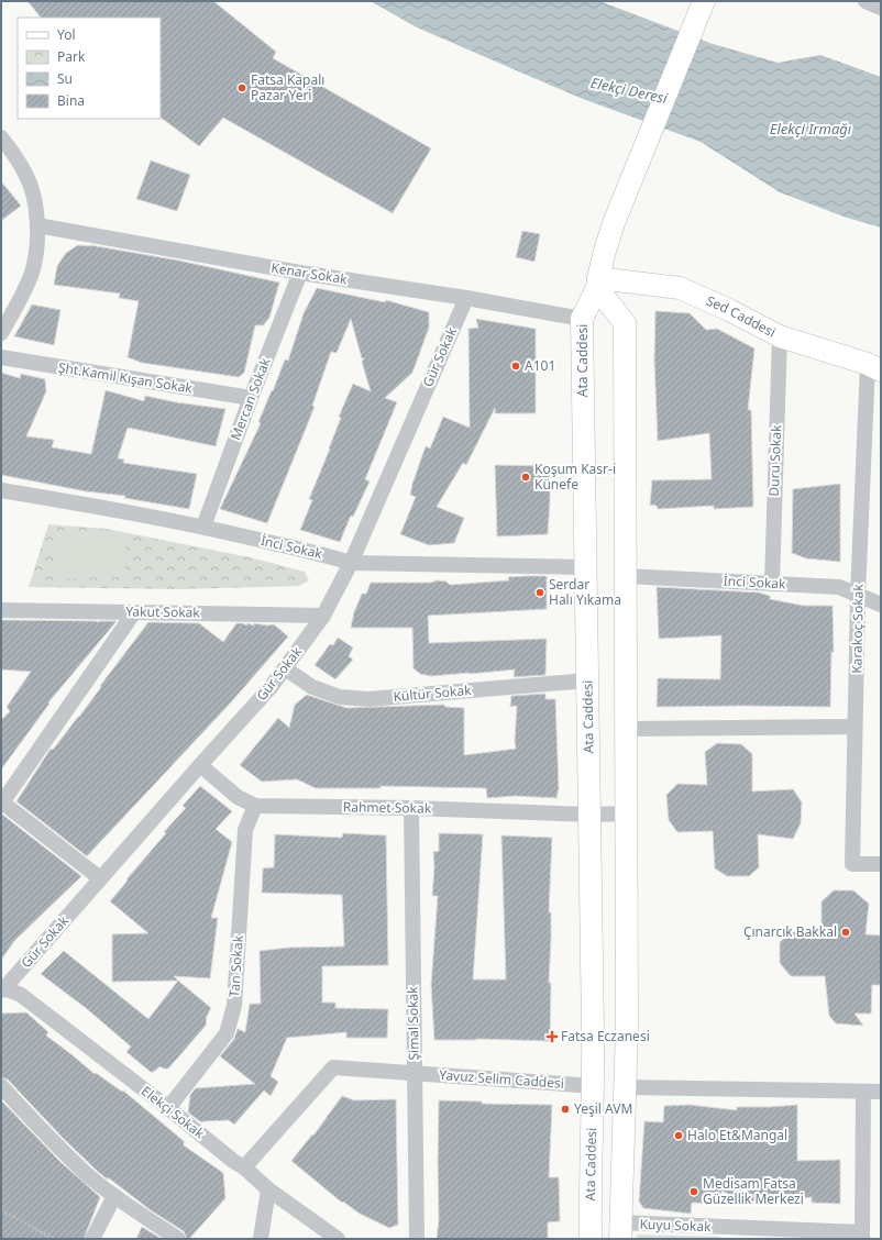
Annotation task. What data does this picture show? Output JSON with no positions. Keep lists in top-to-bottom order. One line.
{"streets":{"main road":["Sed Caddesi","Ata Caddesi"],"street":["Kenar Sokak","Gür Sokak","Şht.Kamil Kışan Sokak","Mercan Sokak","Duru Sokak","İnci Sokak","Yakut Sokak","Karakoç Sokak","Kültür Sokak","Rahmet Sokak","Tan Sokak","Şimal Sokak","Yavuz Selim Caddesi","Elekçi Sokak","Kuyu Sokak"]},"crossings":[["Kenar Sokak","Gür Sokak"],["Kenar Sokak","Ata Caddesi"],["Kenar Sokak","Mercan Sokak"],["Sed Caddesi","Ata Caddesi"],["Sed Caddesi","Duru Sokak"],["Sed Caddesi","Karakoç Sokak"],["Gür Sokak","İnci Sokak"],["Gür Sokak","Yakut Sokak"],["Gür Sokak","Kültür Sokak"],["Gür Sokak","Rahmet Sokak"],["Gür Sokak","Elekçi Sokak"],["Ata Caddesi","İnci Sokak"],["Ata Caddesi","Kültür Sokak"],["Ata Caddesi","Rahmet Sokak"],["Ata Caddesi","Yavuz Selim Caddesi"],["Şht.Kamil Kışan Sokak","Mercan Sokak"],["Mercan Sokak","İnci Sokak"],["Duru Sokak","İnci Sokak"],["İnci Sokak","Karakoç Sokak"],["Rahmet Sokak","Tan Sokak"],["Rahmet Sokak","Şimal Sokak"],["Tan Sokak","Elekçi Sokak"],["Şimal Sokak","Yavuz Selim Caddesi"],["Yavuz Selim Caddesi","Elekçi Sokak"]],"water":["Elekçi Deresi","Elekçi Irmağı"],"places":{"other":["Fatsa Kapalı Pazar Yeri","A101","Koşum Kasr-i Künefe","Serdar Halı Yıkama","Çınarcık Bakkal","Yeşil AVM","Halo Et&Mangal","Medisam Fatsa Güzellik Merkezi"],"health":["Fatsa Eczanesi"]},"legend":["Yol","Park","Su","Bina"]}
